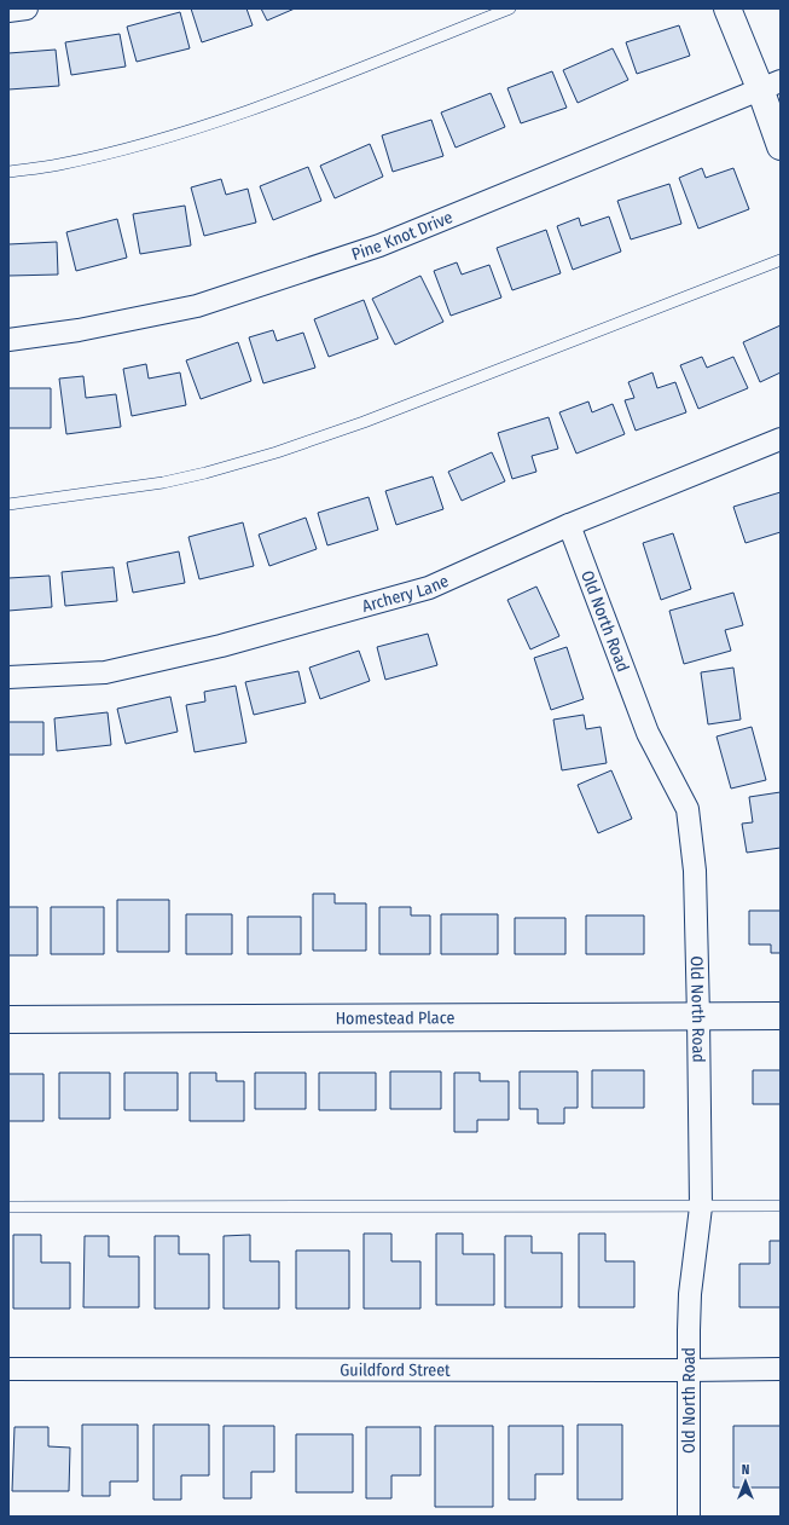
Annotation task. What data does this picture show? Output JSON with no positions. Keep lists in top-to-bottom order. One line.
{"streets":{"street":["Pine Knot Drive","Archery Lane","Old North Road","Homestead Place","Guildford Street"]},"crossings":[["Archery Lane","Old North Road"],["Old North Road","Homestead Place"],["Old North Road","Guildford Street"]],"north":"top"}
